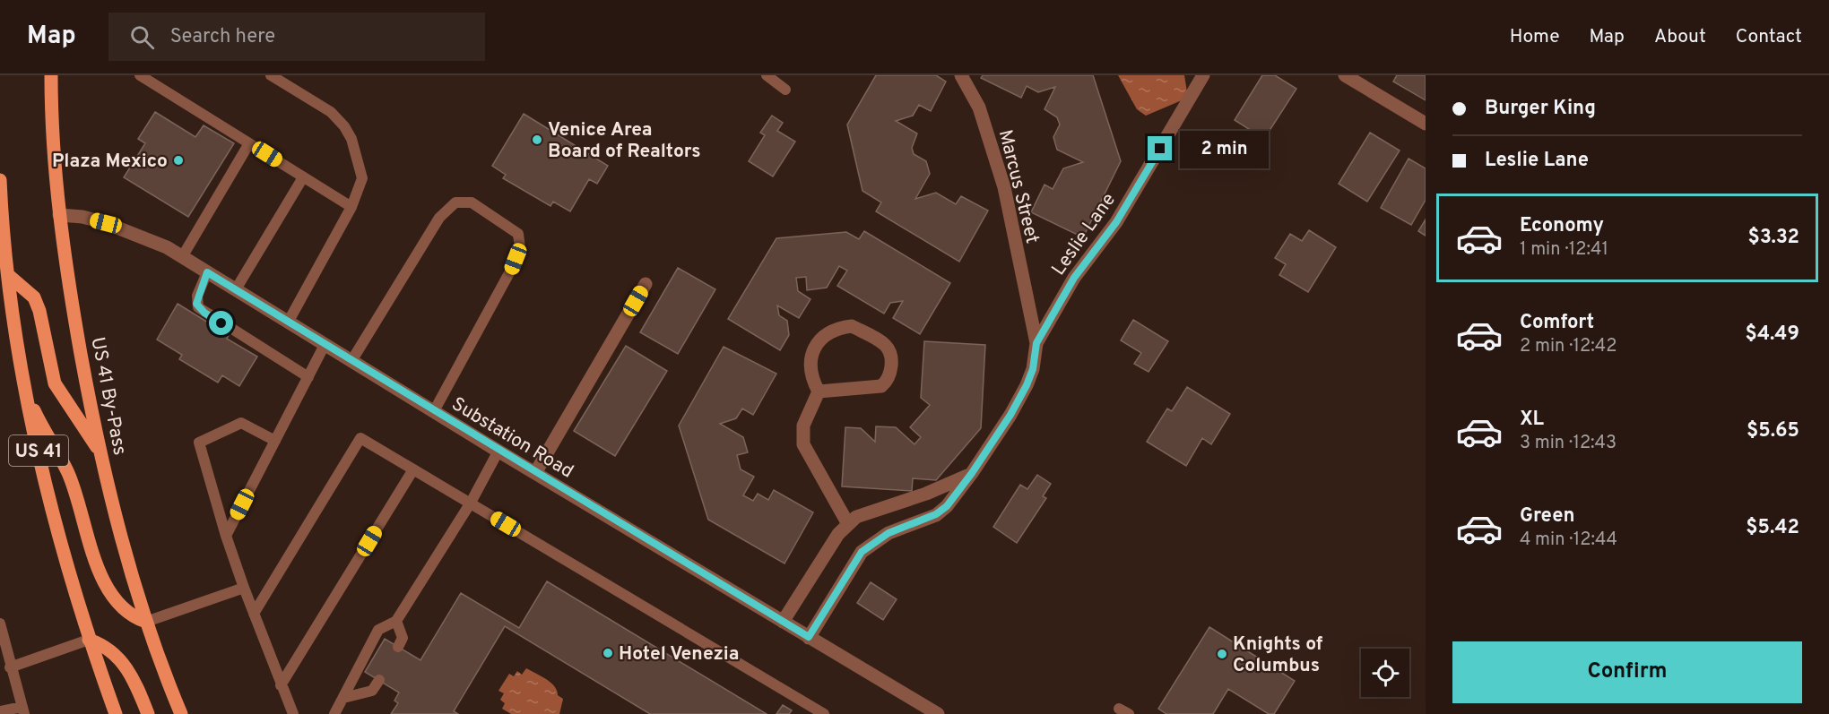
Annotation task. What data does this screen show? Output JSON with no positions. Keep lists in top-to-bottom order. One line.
{"streets":{"main road":["US 41 By-Pass","US 41"],"street":["Marcus Street","Leslie Lane","Substation Road"]},"crossings":[["Marcus Street","Leslie Lane"],["Leslie Lane","Substation Road"],["US 41 By-Pass","Substation Road"]],"places":["Venice Area Board of Realtors","Plaza Mexico","Hotel Venezia","Knights of Columbus"],"page":{"header":"Map","search":"Search here","nav":["Home","Map","About","Contact"],"banner":["Burger King","Leslie Lane"],"bubble":"2 min","list":[{"name":"Economy","note":"1 min · 12:41","value":"$3.32"},{"name":"Comfort","note":"2 min · 12:42","value":"$4.49"},{"name":"XL","note":"3 min · 12:43","value":"$5.65"},{"name":"Green","note":"4 min · 12:44","value":"$5.42"}],"buttons":"Confirm"}}
